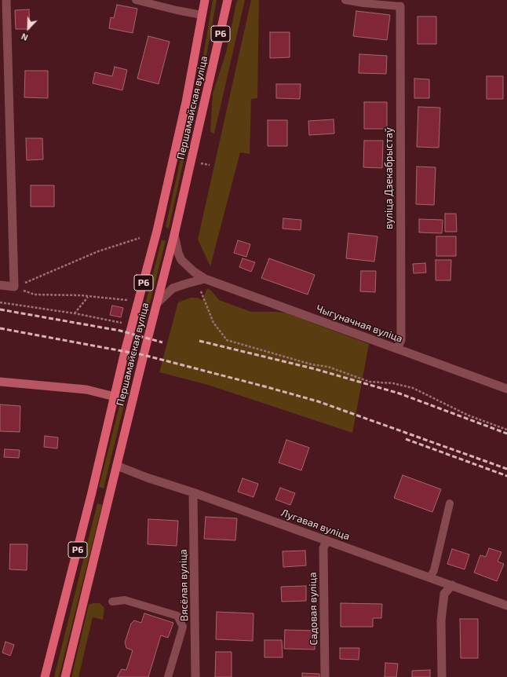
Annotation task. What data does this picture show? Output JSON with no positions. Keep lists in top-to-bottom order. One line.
{"streets":{"main road":["Р6","Першамайская вуліца"],"street":["вуліца Дзекабрыстаў","Чыгуначная вуліца","Лугавая вуліца","Вясёлая вуліца","Садовая вуліца"]},"crossings":[["Першамайская вуліца","Чыгуначная вуліца"],["Першамайская вуліца","Лугавая вуліца"],["вуліца Дзекабрыстаў","Чыгуначная вуліца"],["Лугавая вуліца","Вясёлая вуліца"],["Лугавая вуліца","Садовая вуліца"]],"north":"bottom left"}
